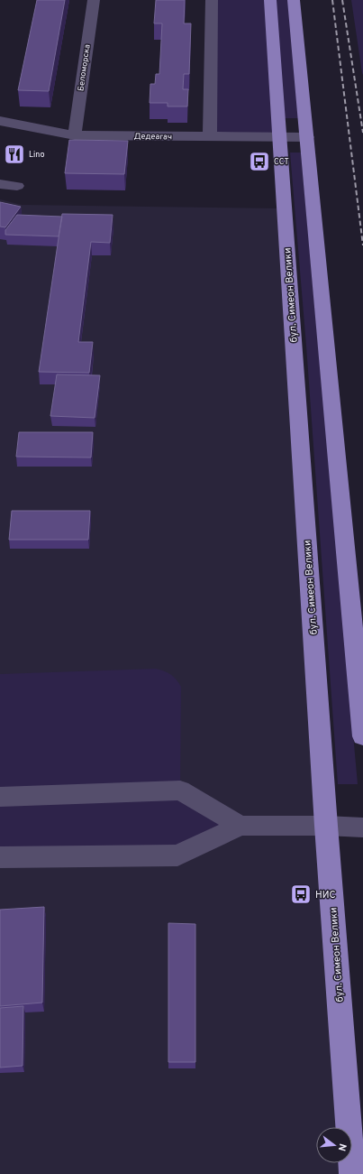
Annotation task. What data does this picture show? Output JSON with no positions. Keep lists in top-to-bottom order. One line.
{"streets":{"main road":["бул. Симеон Велики"],"street":["Беломорска","Дедеагач"]},"crossings":[["Беломорска","Дедеагач"],["Дедеагач","бул. Симеон Велики"]],"places":{"restaurant":["Lino"],"bus stop":["ССТ","НИС"]},"north":"right"}
